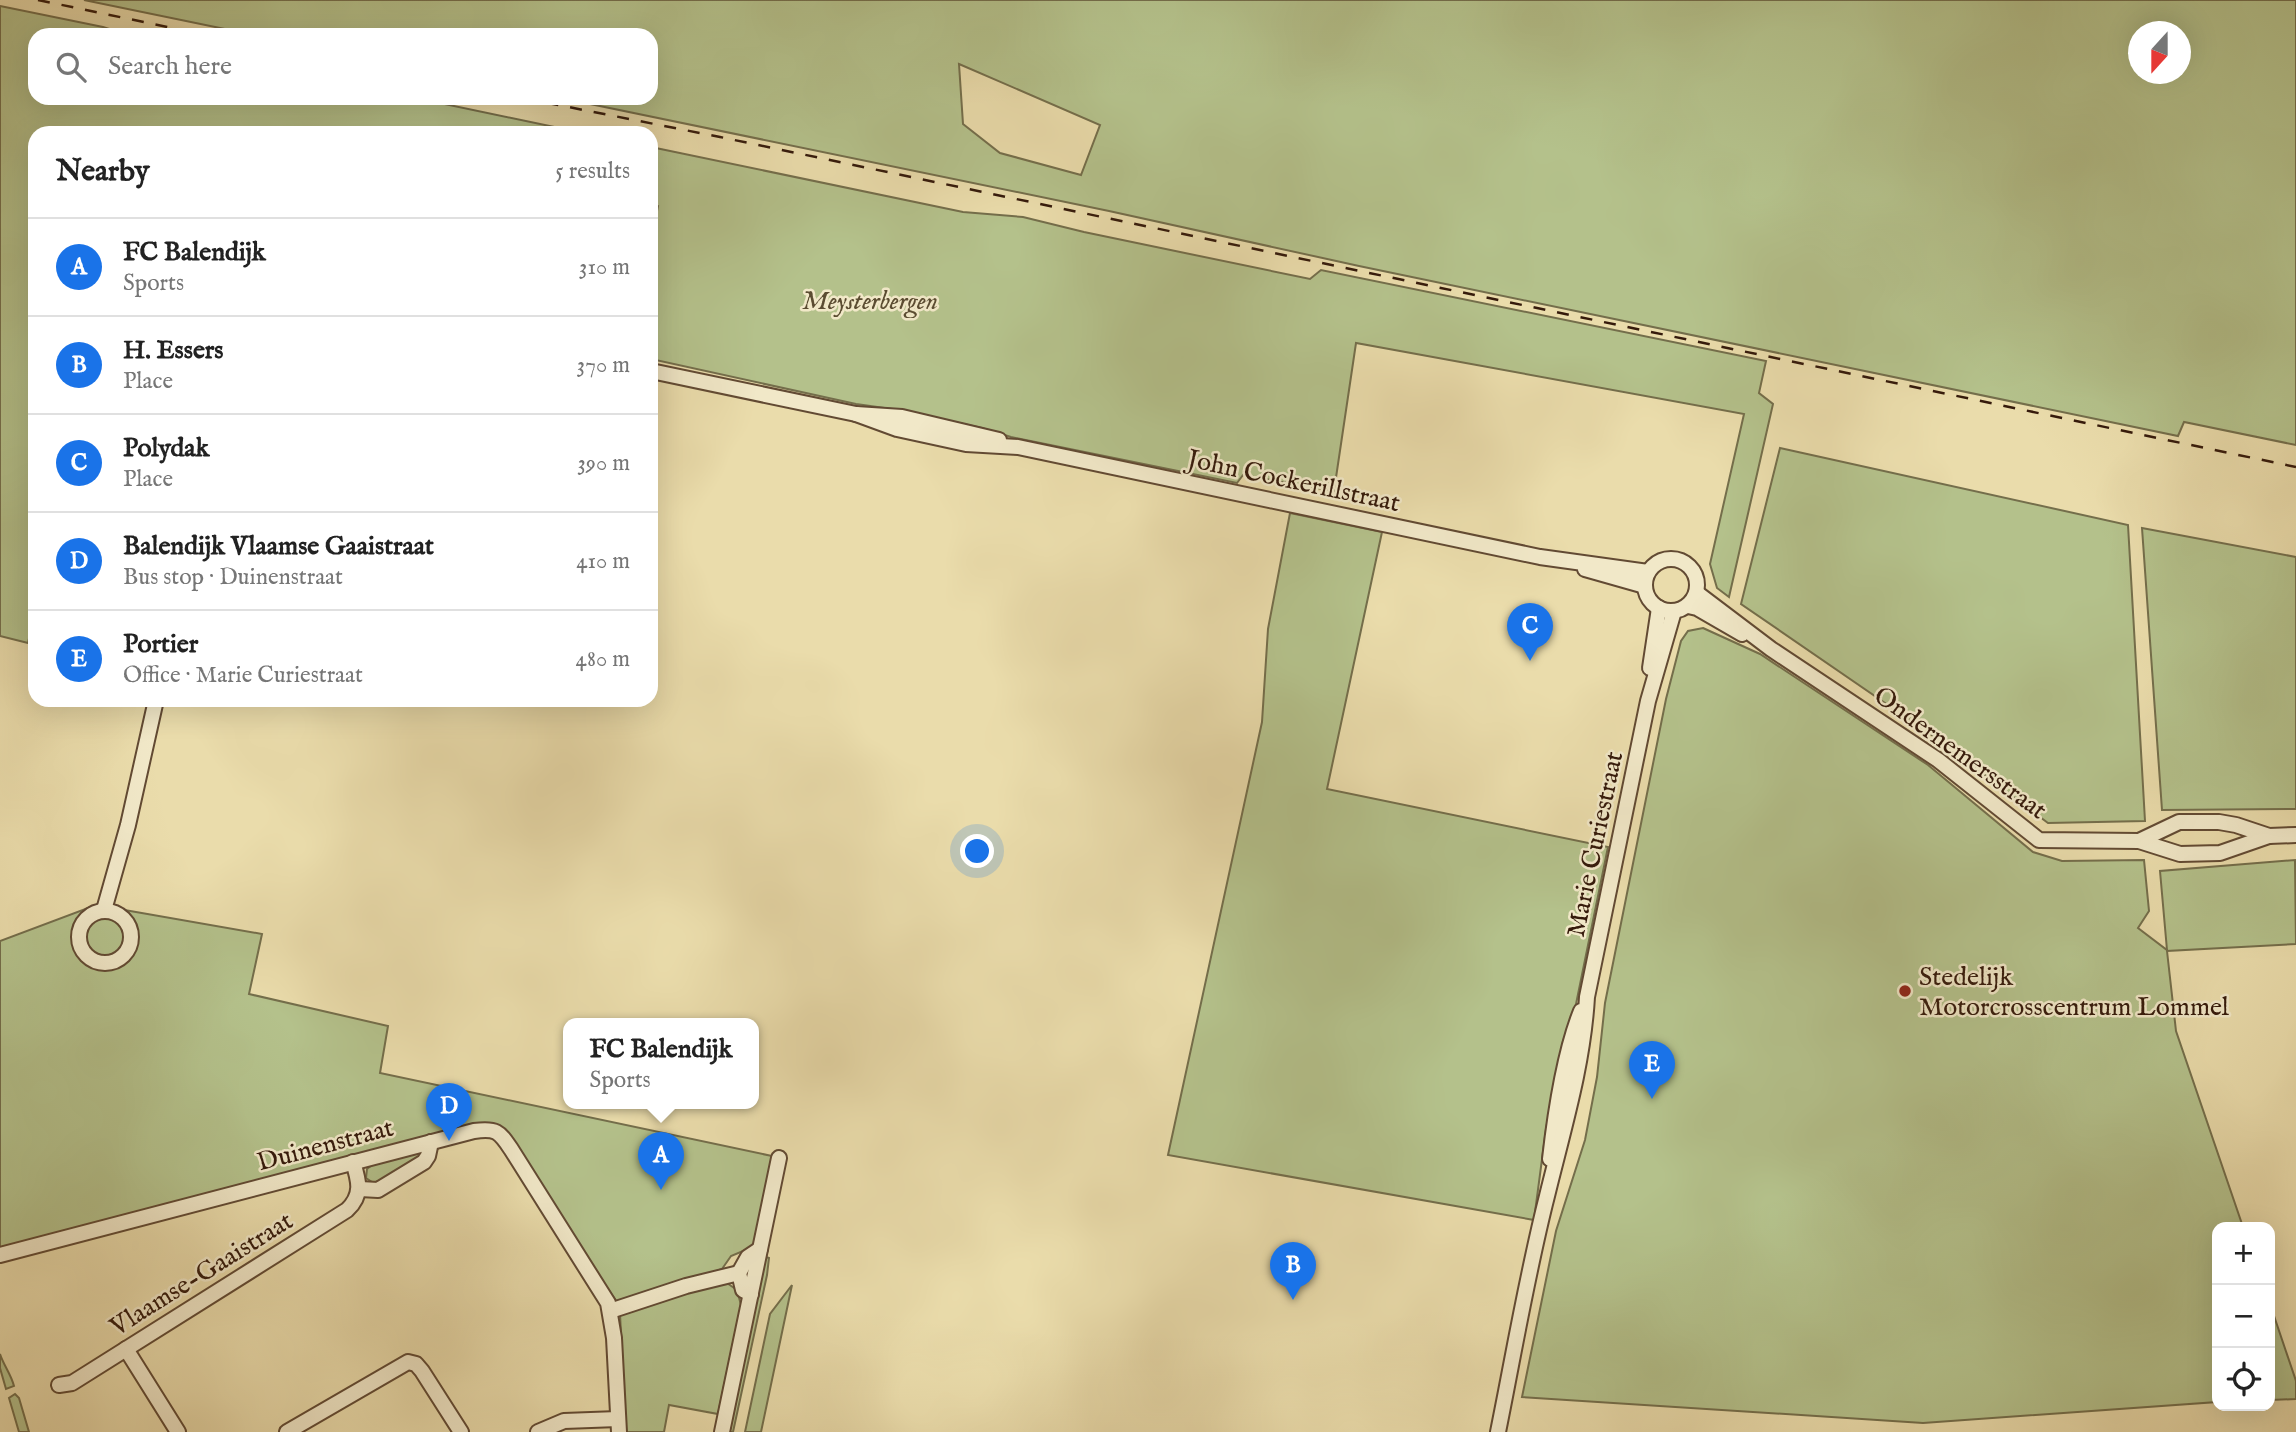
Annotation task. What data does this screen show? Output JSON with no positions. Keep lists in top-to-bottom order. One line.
{"streets":{"street":["John Cockerillstraat","Ondernemersstraat","Marie Curiestraat","Duinenstraat","Vlaamse-Gaaistraat"]},"crossings":[["John Cockerillstraat","Ondernemersstraat"]],"parks":["Meysterbergen"],"places":["Stedelijk Motorcrosscentrum Lommel"],"north":"bottom","page":{"search":"Search here","heading":["Nearby","5 results"],"list":[{"mark":"A","name":"FC Balendijk","note":"Sports","value":"310 m"},{"mark":"B","name":"H. Essers","note":"Place","value":"370 m"},{"mark":"C","name":"Polydak","note":"Place","value":"390 m"},{"mark":"D","name":"Balendijk Vlaamse Gaaistraat","note":"Bus stop · Duinenstraat","value":"410 m"},{"mark":"E","name":"Portier","note":"Office · Marie Curiestraat","value":"480 m"}],"pins":["C","E","D","A","B"],"popup":["FC Balendijk","Sports"],"map_buttons":["+","−"]}}
